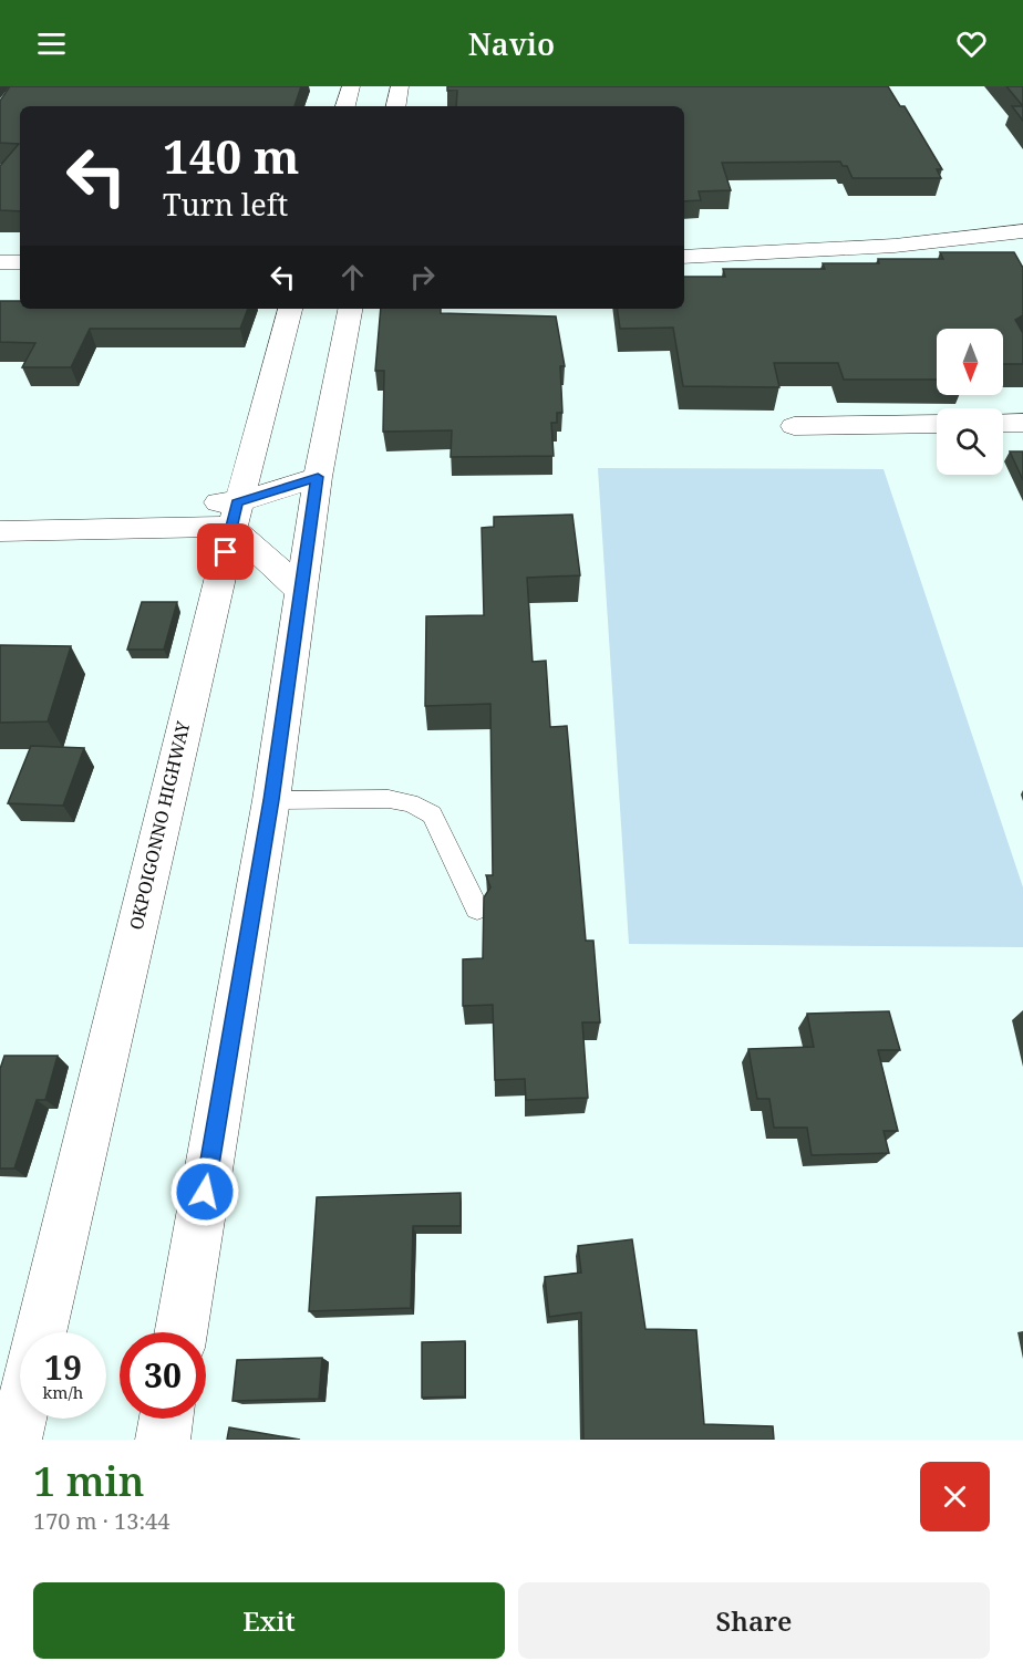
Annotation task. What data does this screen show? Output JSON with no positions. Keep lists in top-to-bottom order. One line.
{"streets":{"street":["OKPOIGONNO HIGHWAY"]},"north":"bottom","page":{"header":"Navio","turn":["140 m","Turn left"],"speed":"19 km/h","limit":"30","heading":["1 min","170 m · 13:44"],"buttons":["Exit","Share"]}}
